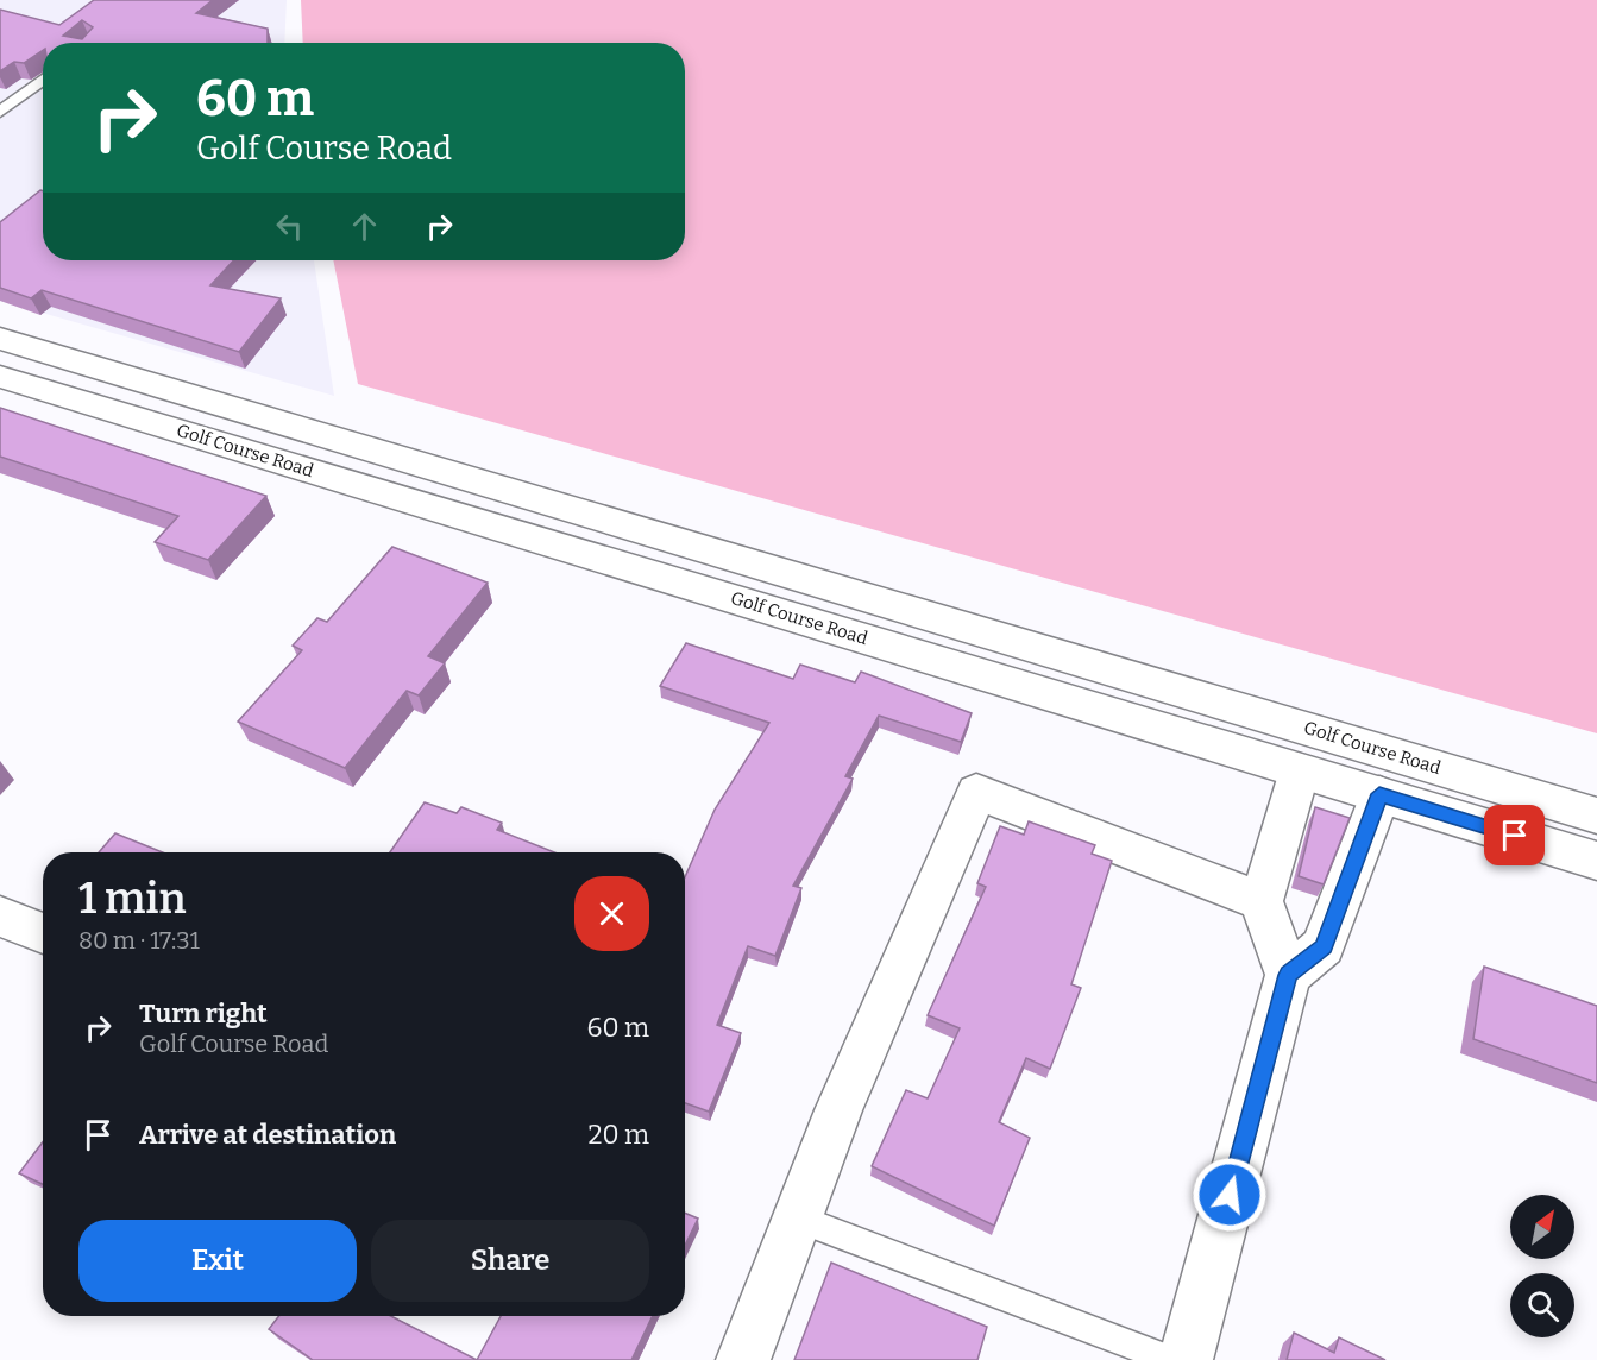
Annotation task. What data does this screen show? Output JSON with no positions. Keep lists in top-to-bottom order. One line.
{"streets":{"street":["Golf Course Road"]},"north":"top right","page":{"turn":["60 m","Golf Course Road"],"heading":["1 min","80 m · 17:31"],"list":[{"name":"Turn right","note":"Golf Course Road","value":"60 m"},{"name":"Arrive at destination","value":"20 m"}],"buttons":["Exit","Share"]}}
